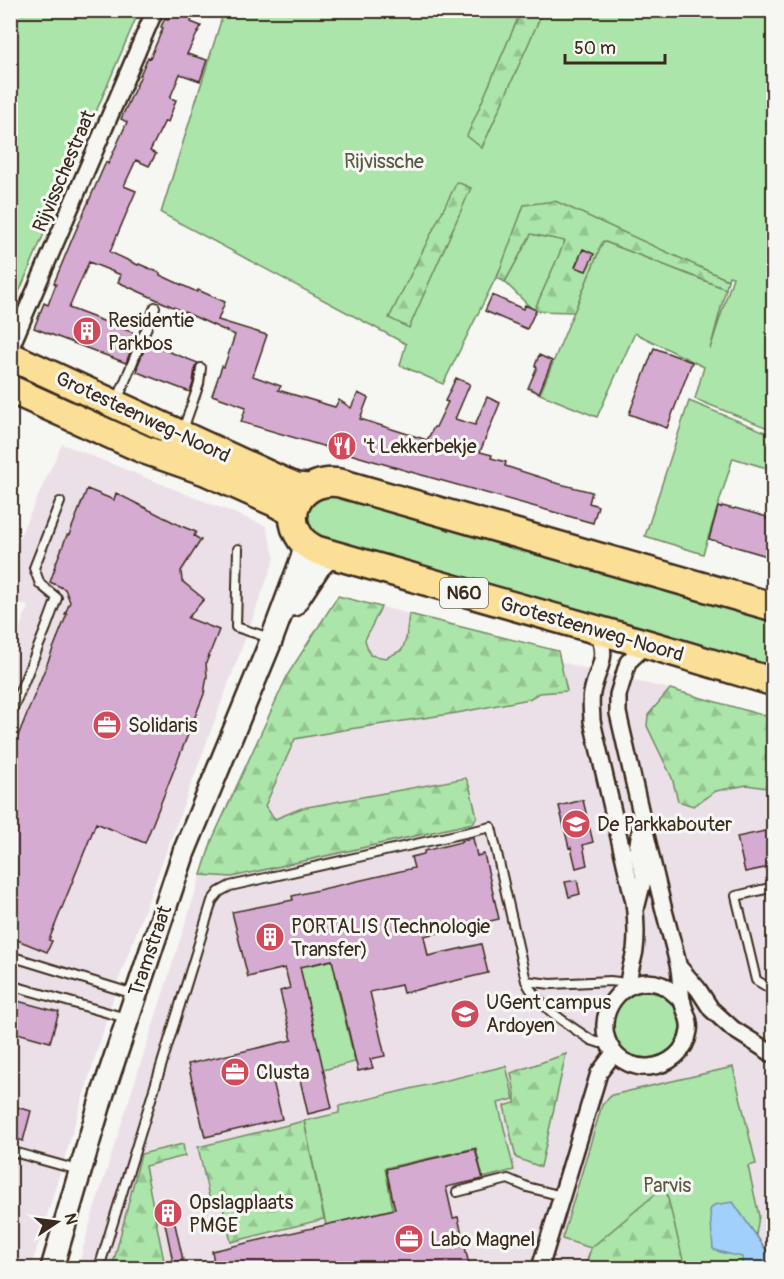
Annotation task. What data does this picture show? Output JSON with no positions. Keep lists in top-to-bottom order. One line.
{"streets":{"highway":["Grotesteenweg-Noord","N60"],"main road":["Tramstraat"],"street":["Rijvisschestraat"]},"crossings":[["Grotesteenweg-Noord","Tramstraat"]],"parks":["Rijvissche","Parvis"],"places":{"building":["Residentie Parkbos","PORTALIS (Technologie Transfer)","Opslagplaats PMGE"],"restaurant":["'t Lekkerbekje"],"office":["Solidaris","Clusta","Labo Magnel"],"school or university":["De Parkkabouter","UGent campus Ardoyen"]},"scale_bar":"50 m","north":"right"}
